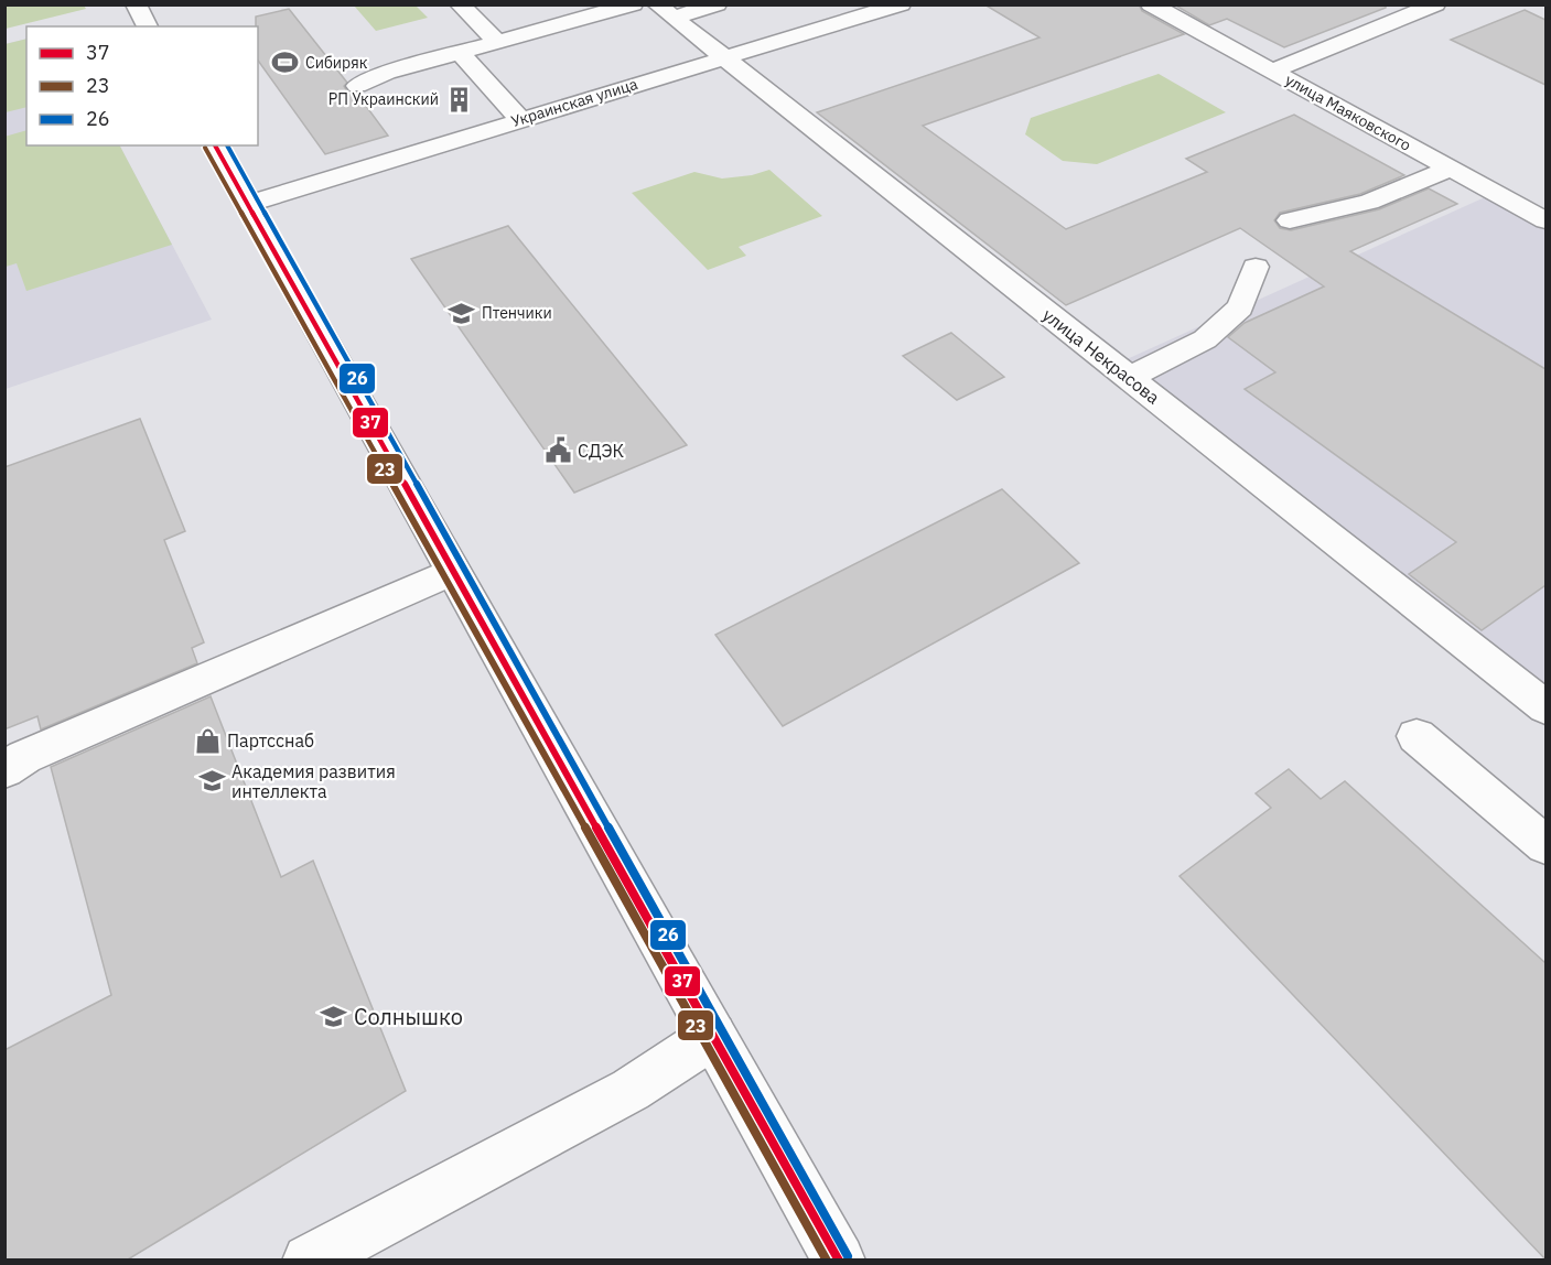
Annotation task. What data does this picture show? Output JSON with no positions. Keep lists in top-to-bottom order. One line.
{"streets":{"street":["Украинская улица","улица Маяковского","улица Некрасова"]},"crossings":[["Украинская улица","улица Некрасова"]],"places":{"sports":["Сибиряк"],"building":["РП Украинский"],"school or university":["Птенчики","Академия развития интеллекта","Солнышко"],"public building":["СДЭК"],"shop":["Партсснаб"]},"lines":["transit line 37","transit line 26","transit line 23"],"legend":["37","23","26"]}
